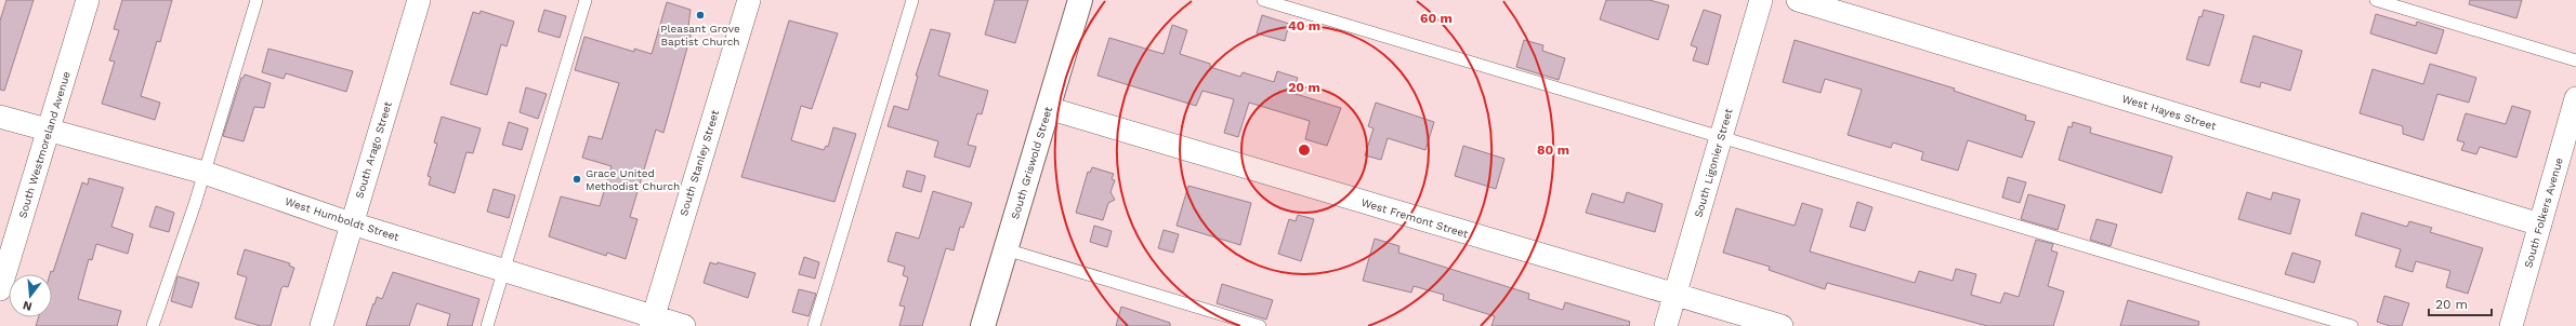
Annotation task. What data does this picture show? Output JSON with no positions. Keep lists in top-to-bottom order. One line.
{"streets":{"street":["West Hayes Street","South Westmoreland Avenue","South Arago Street","South Stanley Street","South Griswold Street","South Ligonier Street","South Folkers Avenue","West Fremont Street","West Humboldt Street"]},"crossings":[["West Hayes Street","South Folkers Avenue"],["South Westmoreland Avenue","West Humboldt Street"],["South Arago Street","West Humboldt Street"],["South Stanley Street","West Humboldt Street"],["South Griswold Street","West Fremont Street"],["South Ligonier Street","West Fremont Street"]],"places":["Pleasant Grove Baptist Church","Grace United Methodist Church"],"scale_bar":"20 m","north":"bottom","rings":["60 m","40 m","20 m","80 m"]}
